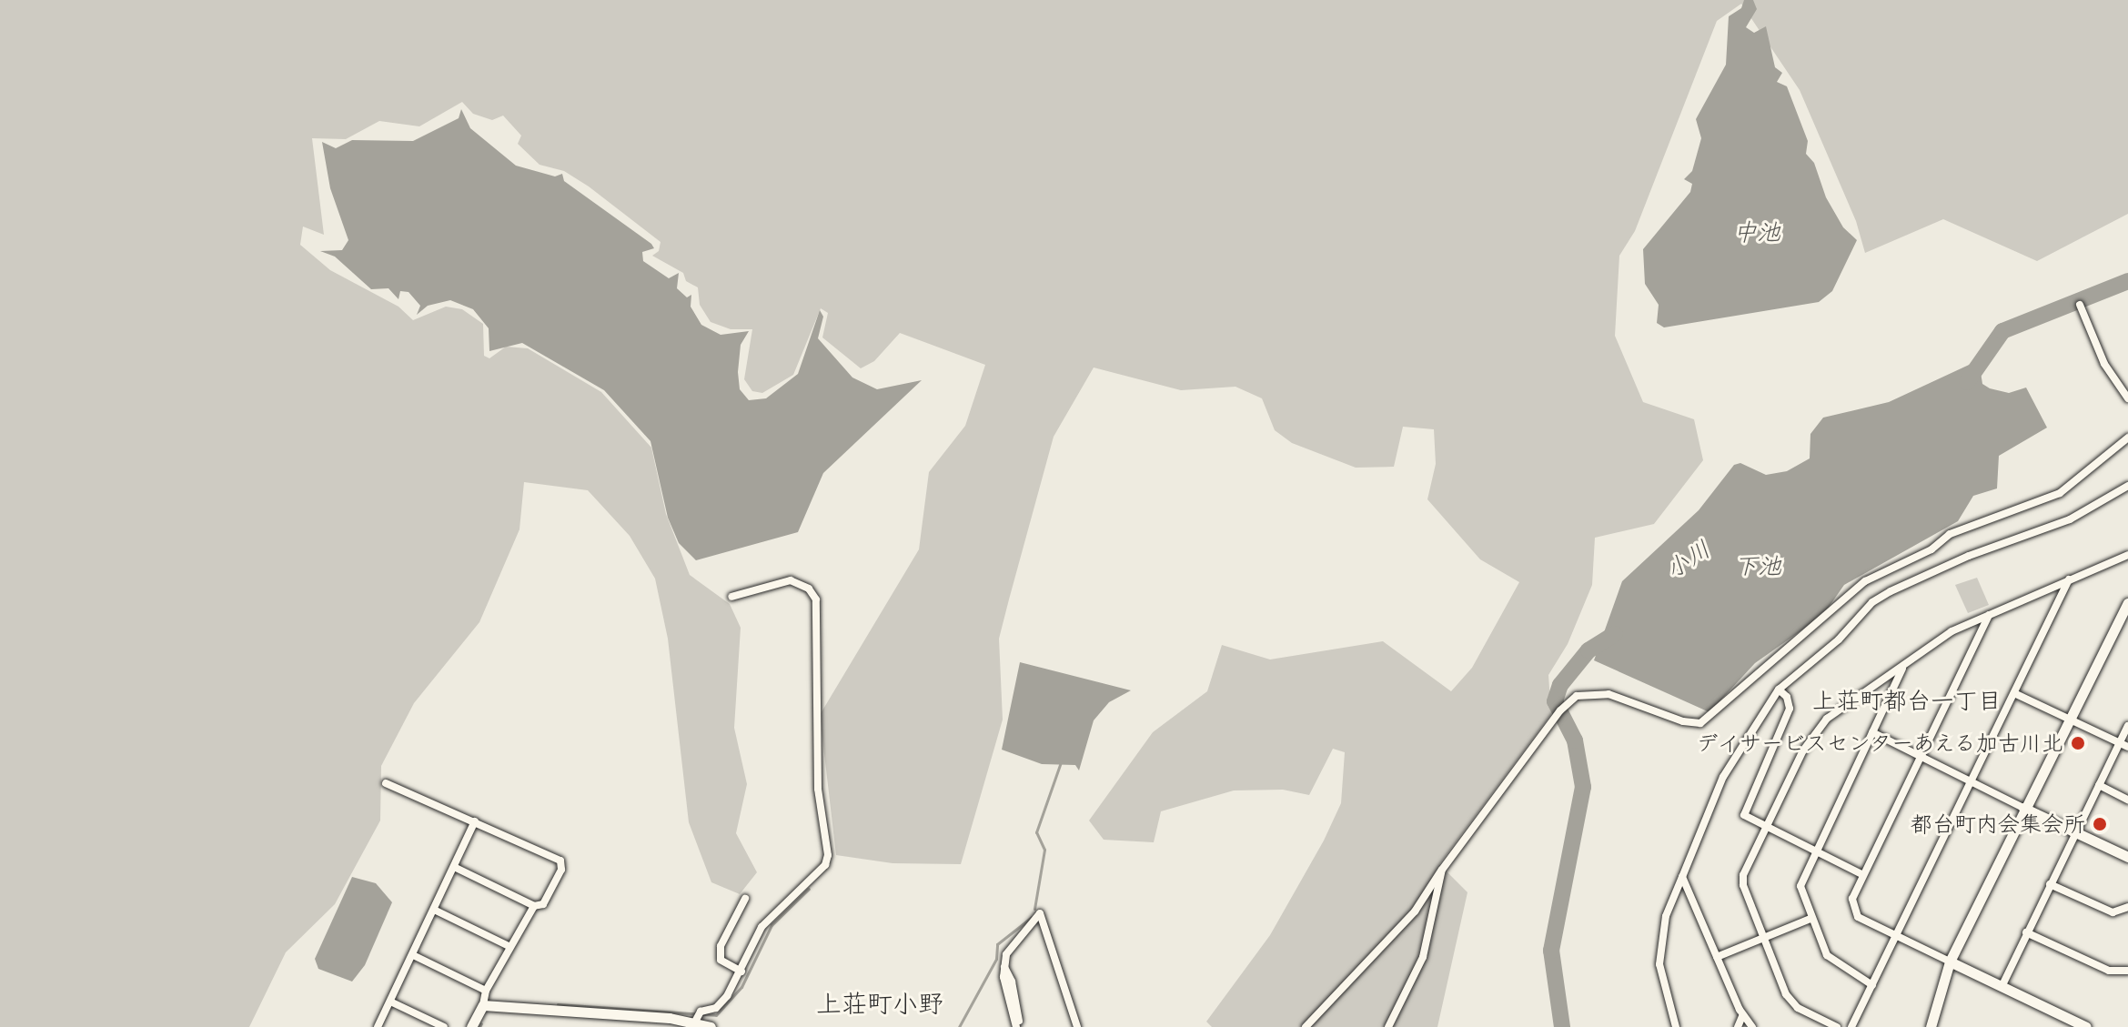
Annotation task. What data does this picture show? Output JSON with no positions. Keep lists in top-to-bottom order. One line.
{"districts":["上荘町都台一丁目","上荘町小野"],"water":["中池","小川","下池"],"places":["デイサービスセンターあえる加古川北","都台町内会集会所"]}
